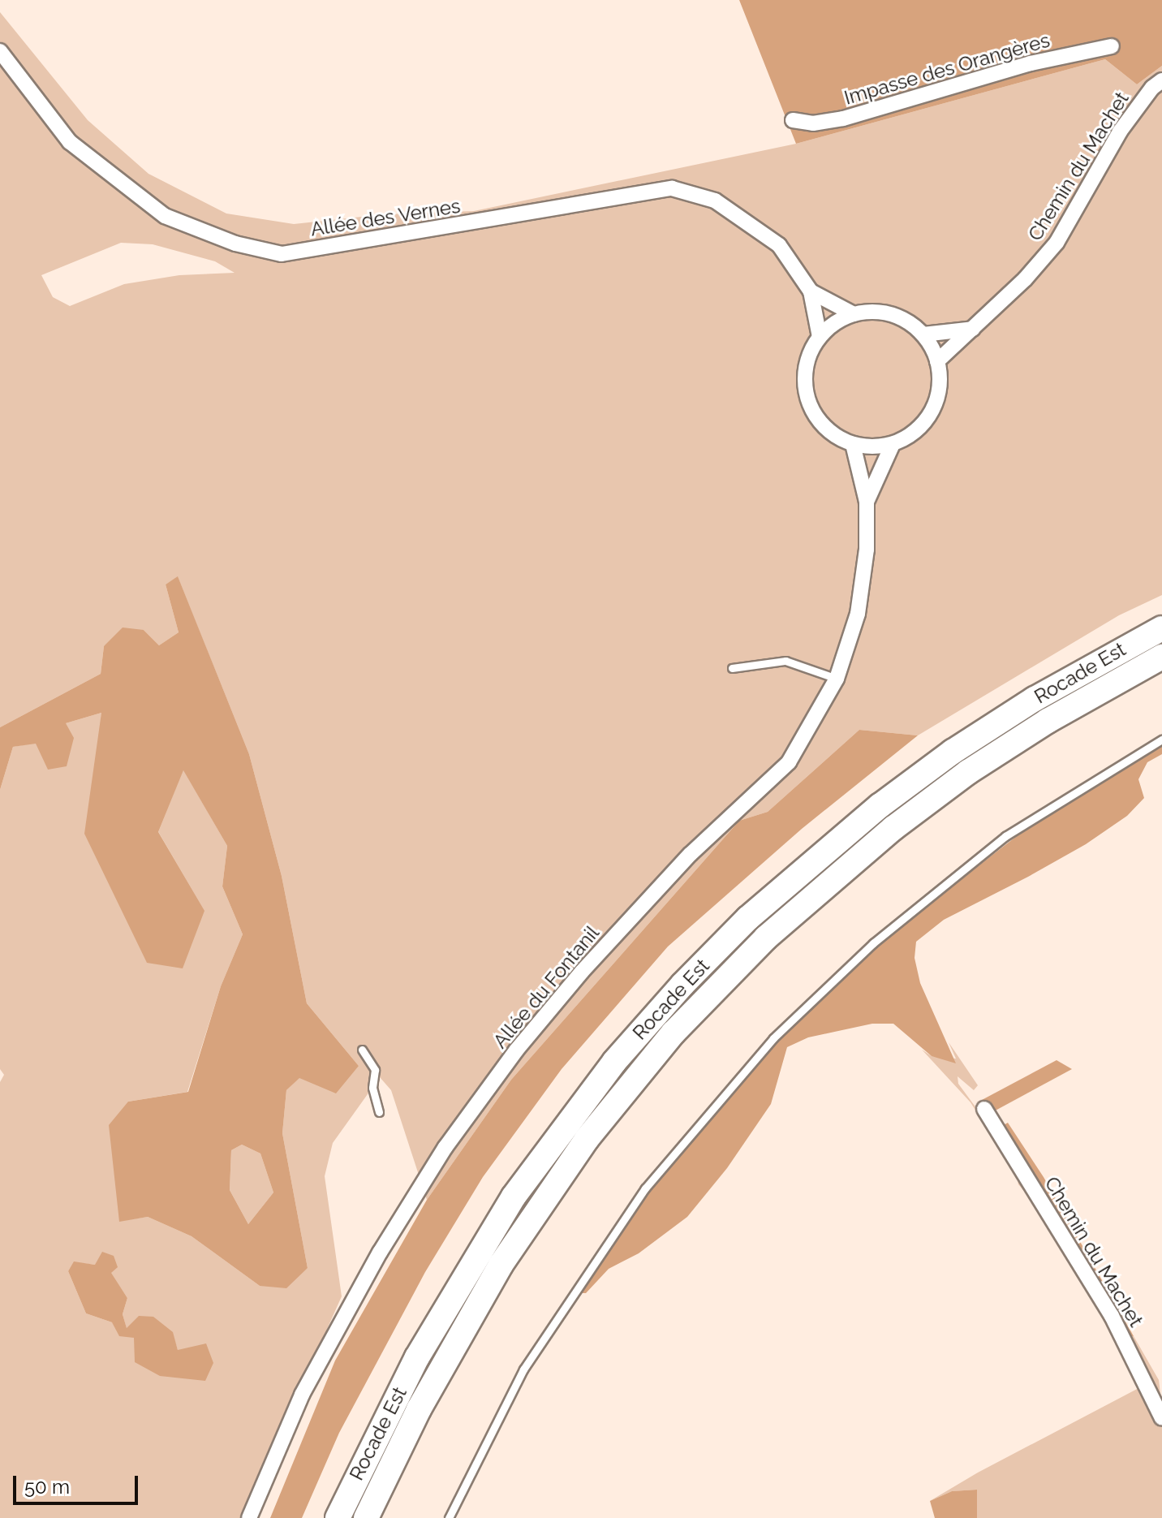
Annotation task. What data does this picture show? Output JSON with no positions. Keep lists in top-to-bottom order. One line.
{"streets":{"highway":["Rocade Est"],"street":["Impasse des Orangères","Chemin du Machet","Allée des Vernes","Allée du Fontanil"]},"crossings":[["Chemin du Machet","Allée des Vernes"],["Chemin du Machet","Allée du Fontanil"],["Allée des Vernes","Allée du Fontanil"]],"scale_bar":"50 m"}
